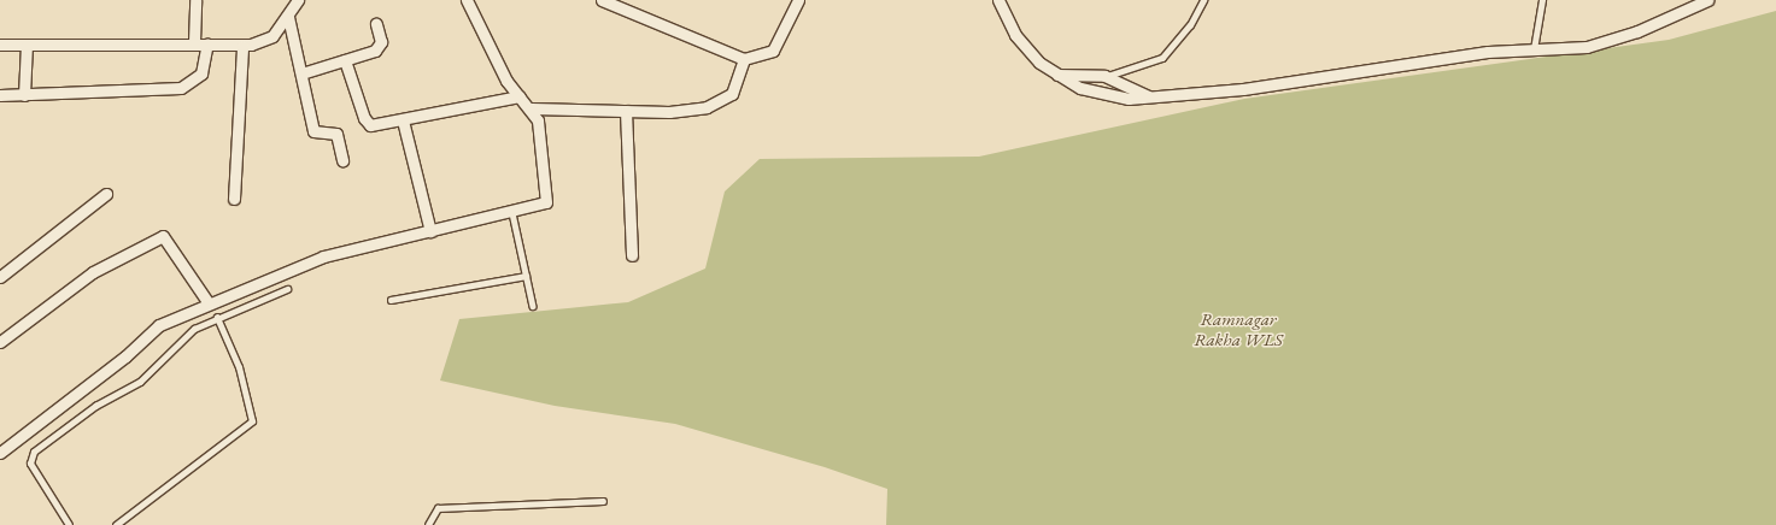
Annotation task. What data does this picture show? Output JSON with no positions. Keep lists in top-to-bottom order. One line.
{"parks":["Ramnagar Rakha WLS"]}
